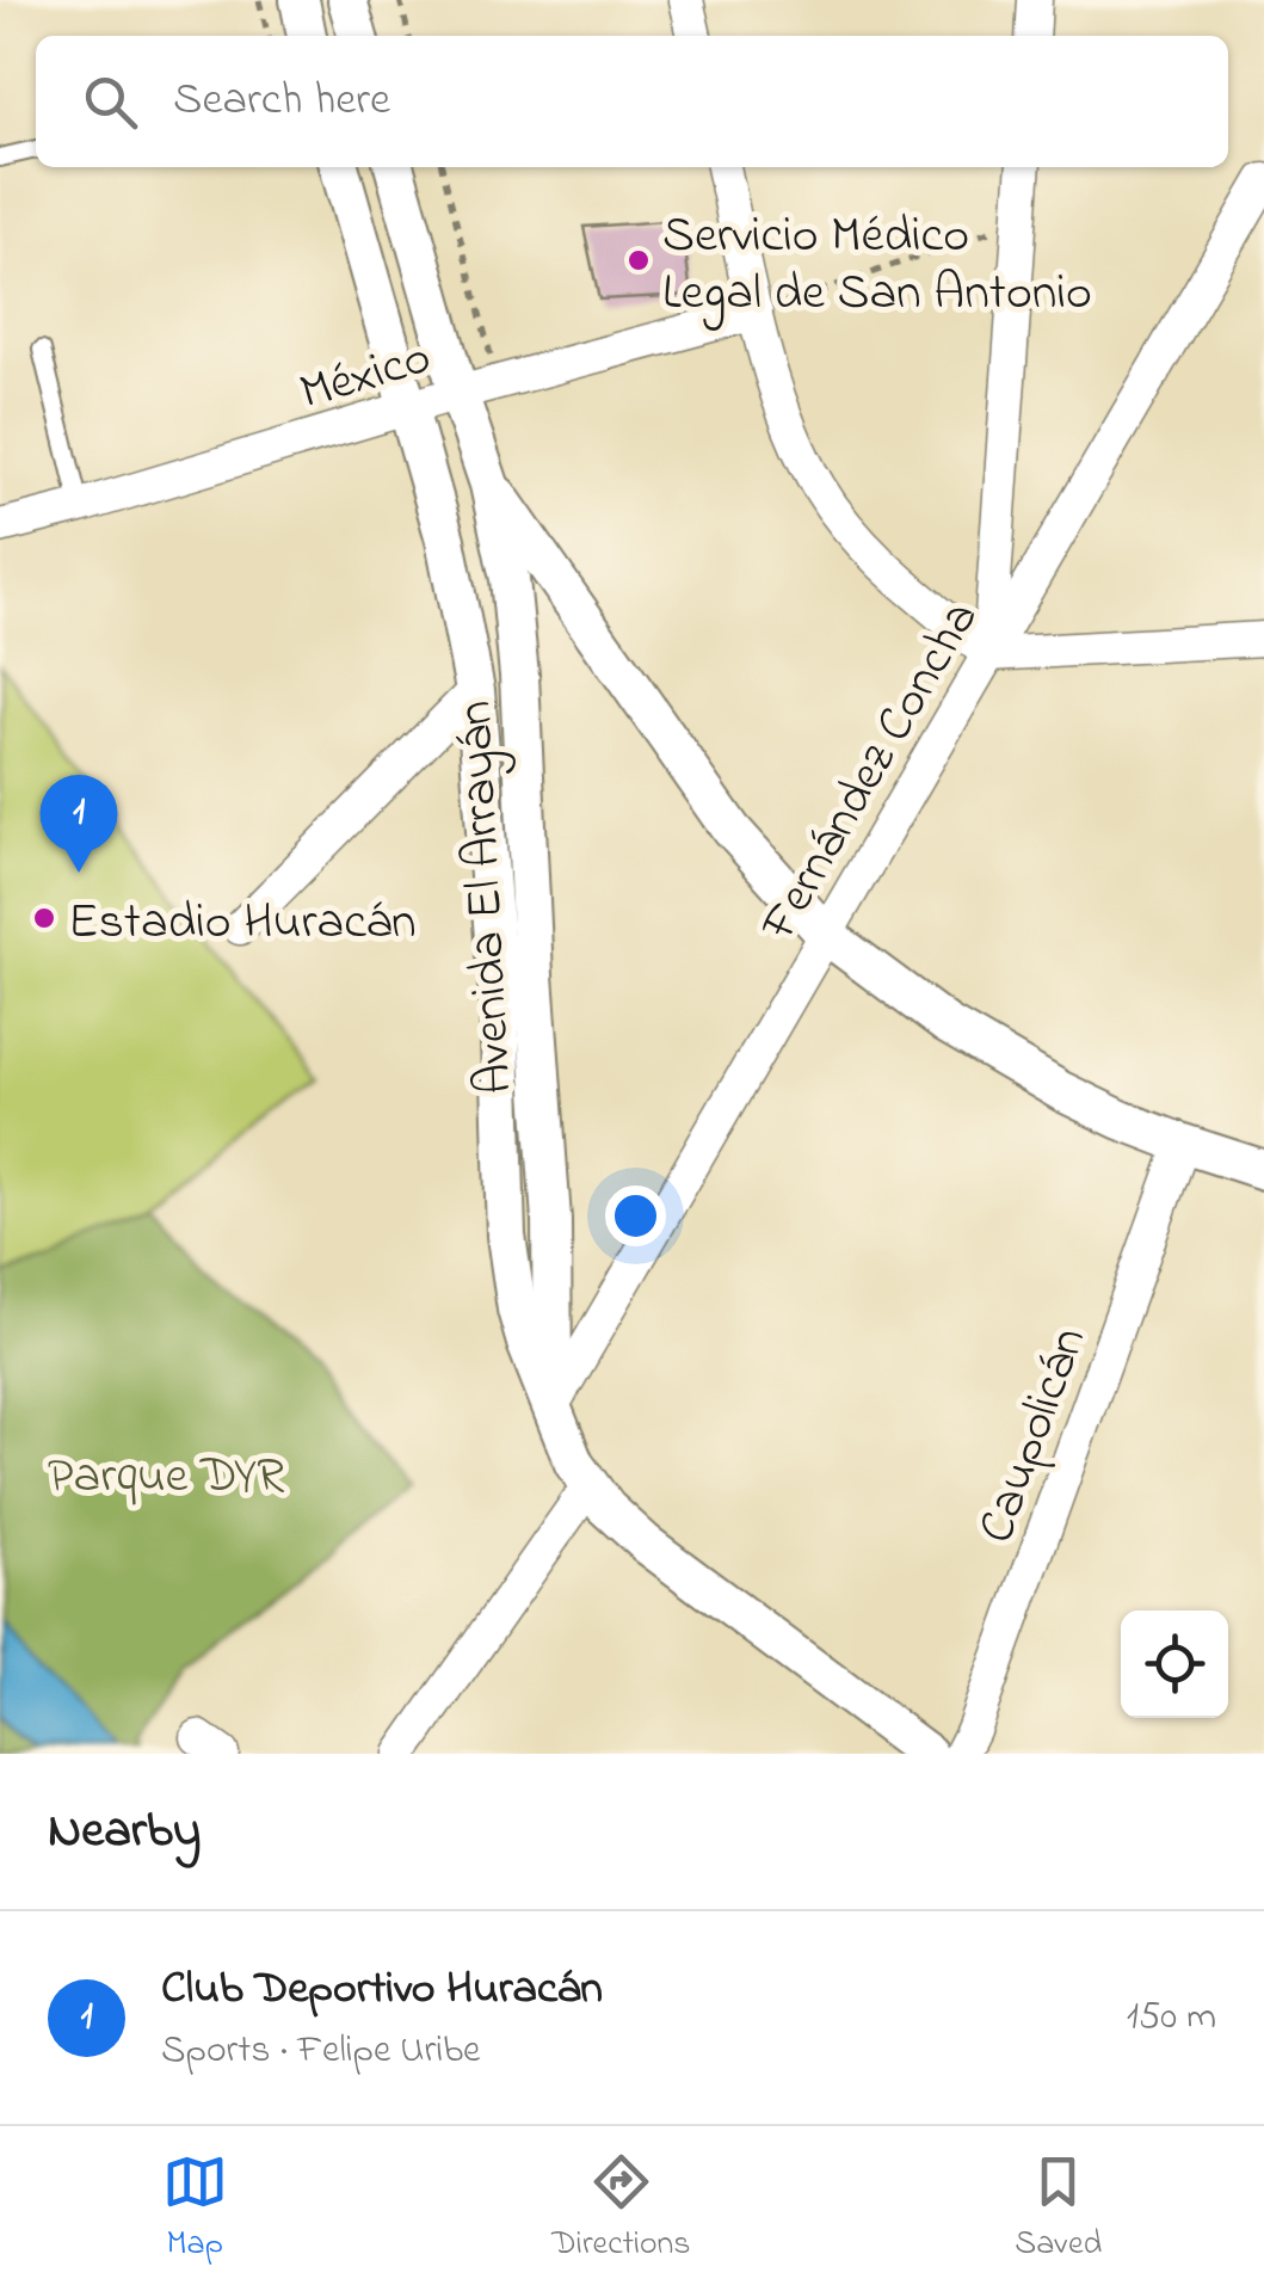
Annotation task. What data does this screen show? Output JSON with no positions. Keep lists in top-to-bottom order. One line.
{"streets":{"street":["México","Fernández Concha","Avenida El Arrayán","Caupolicán"]},"crossings":[["México","Avenida El Arrayán"],["Fernández Concha","Avenida El Arrayán"]],"parks":["Parque DYR"],"places":["Servicio Médico Legal de San Antonio","Estadio Huracán"],"page":{"search":"Search here","pins":"1","heading":"Nearby","list":[{"mark":"1","name":"Club Deportivo Huracán","note":"Sports · Felipe Uribe","value":"150 m"}],"nav":["Map","Directions","Saved"]}}
